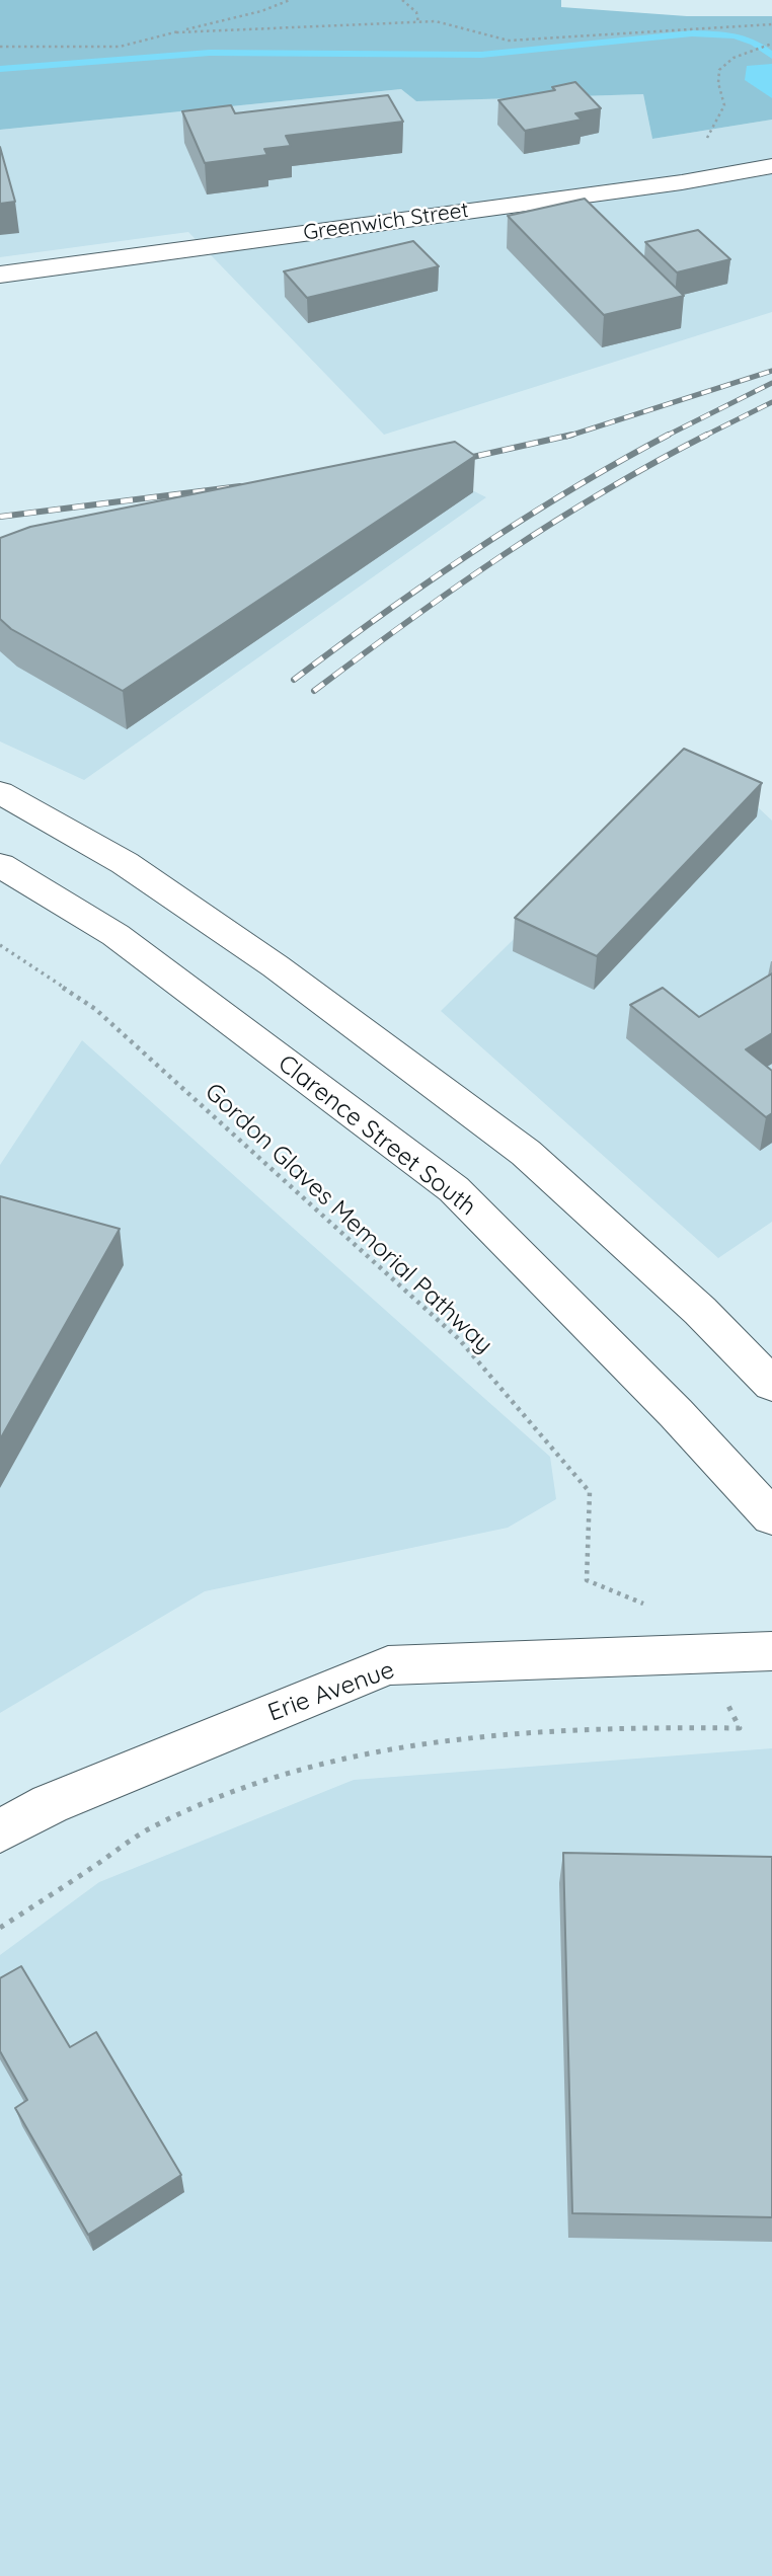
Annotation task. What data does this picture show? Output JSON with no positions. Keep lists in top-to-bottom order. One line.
{"streets":{"main road":["Greenwich Street","Clarence Street South","Erie Avenue"],"path":["Gordon Glaves Memorial Pathway"]},"crossings":[["Gordon Glaves Memorial Pathway","Erie Avenue"]]}
